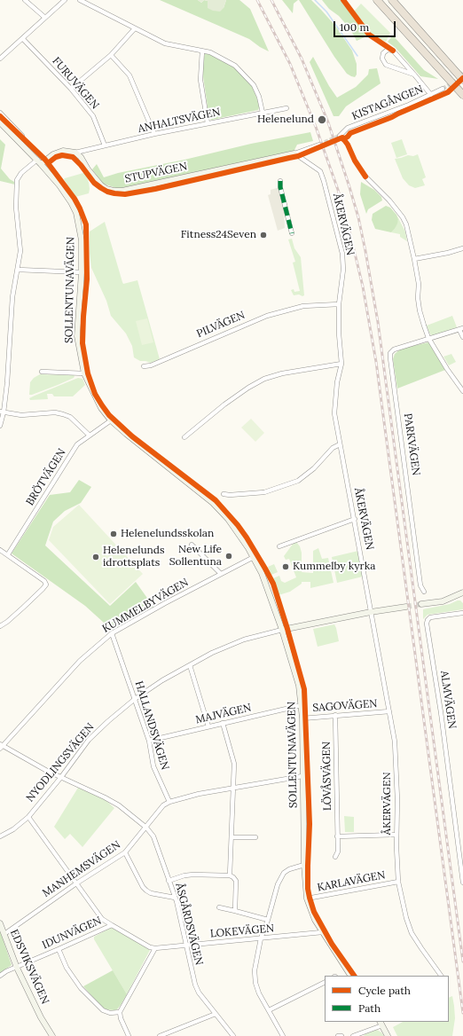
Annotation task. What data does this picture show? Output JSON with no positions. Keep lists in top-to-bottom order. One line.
{"streets":{"street":["FURUVÄGEN","KISTAGÅNGEN","ANHALTSVÄGEN","STUPVÄGEN","ÅKERVÄGEN","SOLLENTUNAVÄGEN","PILVÄGEN","PARKVÄGEN","BRÖTVÄGEN","KUMMELBYVÄGEN","ALMVÄGEN","SAGOVÄGEN","MAJVÄGEN","HALLANDSVÄGEN","NYODLINGSVÄGEN","LÖVÅSVÄGEN","MANHEMSVÄGEN","KARLAVÄGEN","ÅSGÅRDSVÄGEN","LOKEVÄGEN","IDUNVÄGEN","EDSVIKSVÄGEN"]},"crossings":[["FURUVÄGEN","ANHALTSVÄGEN"],["ANHALTSVÄGEN","STUPVÄGEN"],["STUPVÄGEN","ÅKERVÄGEN"],["ÅKERVÄGEN","PILVÄGEN"],["ÅKERVÄGEN","SAGOVÄGEN"],["ÅKERVÄGEN","NYODLINGSVÄGEN"],["ÅKERVÄGEN","KARLAVÄGEN"],["SOLLENTUNAVÄGEN","BRÖTVÄGEN"],["SOLLENTUNAVÄGEN","KUMMELBYVÄGEN"],["SOLLENTUNAVÄGEN","SAGOVÄGEN"],["SOLLENTUNAVÄGEN","MAJVÄGEN"],["SOLLENTUNAVÄGEN","NYODLINGSVÄGEN"],["SOLLENTUNAVÄGEN","KARLAVÄGEN"],["SOLLENTUNAVÄGEN","LOKEVÄGEN"],["KUMMELBYVÄGEN","HALLANDSVÄGEN"],["KUMMELBYVÄGEN","ÅSGÅRDSVÄGEN"],["SAGOVÄGEN","LÖVÅSVÄGEN"],["MAJVÄGEN","HALLANDSVÄGEN"],["HALLANDSVÄGEN","NYODLINGSVÄGEN"],["HALLANDSVÄGEN","MANHEMSVÄGEN"],["NYODLINGSVÄGEN","ÅSGÅRDSVÄGEN"],["MANHEMSVÄGEN","ÅSGÅRDSVÄGEN"],["MANHEMSVÄGEN","EDSVIKSVÄGEN"],["ÅSGÅRDSVÄGEN","LOKEVÄGEN"],["IDUNVÄGEN","EDSVIKSVÄGEN"]],"places":["Helenelund","Fitness24Seven","Helenelundsskolan","New Life Sollentuna","Helenelunds idrottsplats","Kummelby kyrka"],"legend":["Cycle path","Path"],"scale_bar":"100 m"}
